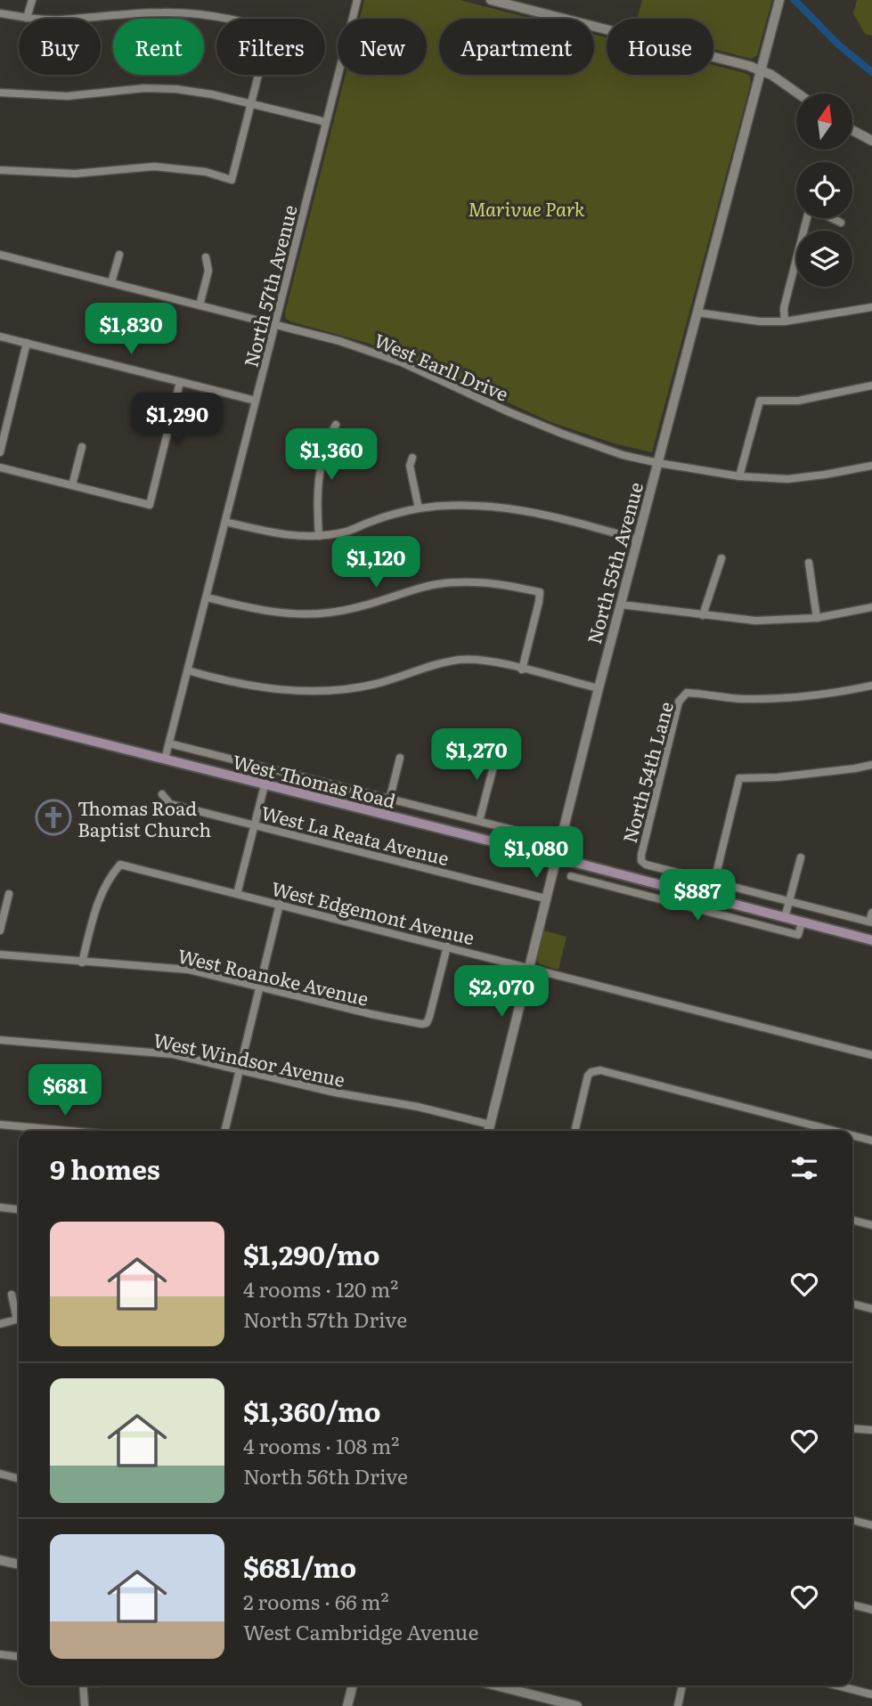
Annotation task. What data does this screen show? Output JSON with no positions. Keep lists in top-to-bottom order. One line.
{"streets":{"main road":["West Thomas Road"],"street":["North 57th Avenue","West Earll Drive","North 55th Avenue","North 54th Lane","West La Reata Avenue","West Edgemont Avenue","West Roanoke Avenue","West Windsor Avenue"]},"crossings":[["North 57th Avenue","West Earll Drive"],["North 57th Avenue","West Thomas Road"],["West Earll Drive","North 55th Avenue"],["North 55th Avenue","West Thomas Road"],["North 55th Avenue","West La Reata Avenue"],["North 55th Avenue","West Edgemont Avenue"],["North 55th Avenue","West Windsor Avenue"],["West Edgemont Avenue","West Roanoke Avenue"]],"parks":["Marivue Park"],"places":{"church":["Thomas Road Baptist Church"]},"north":"top","page":{"chip":["Buy","Rent","Filters","New","Apartment","House"],"price":["$1,830","$1,290","$1,360","$1,120","$1,270","$1,080","$887","$2,070","$681"],"heading":"9 homes","list":[{"name":"$1,290/mo","note":"4 rooms · 120 m² · North 57th Drive"},{"name":"$1,360/mo","note":"4 rooms · 108 m² · North 56th Drive"},{"name":"$681/mo","note":"2 rooms · 66 m² · West Cambridge Avenue"}]}}
